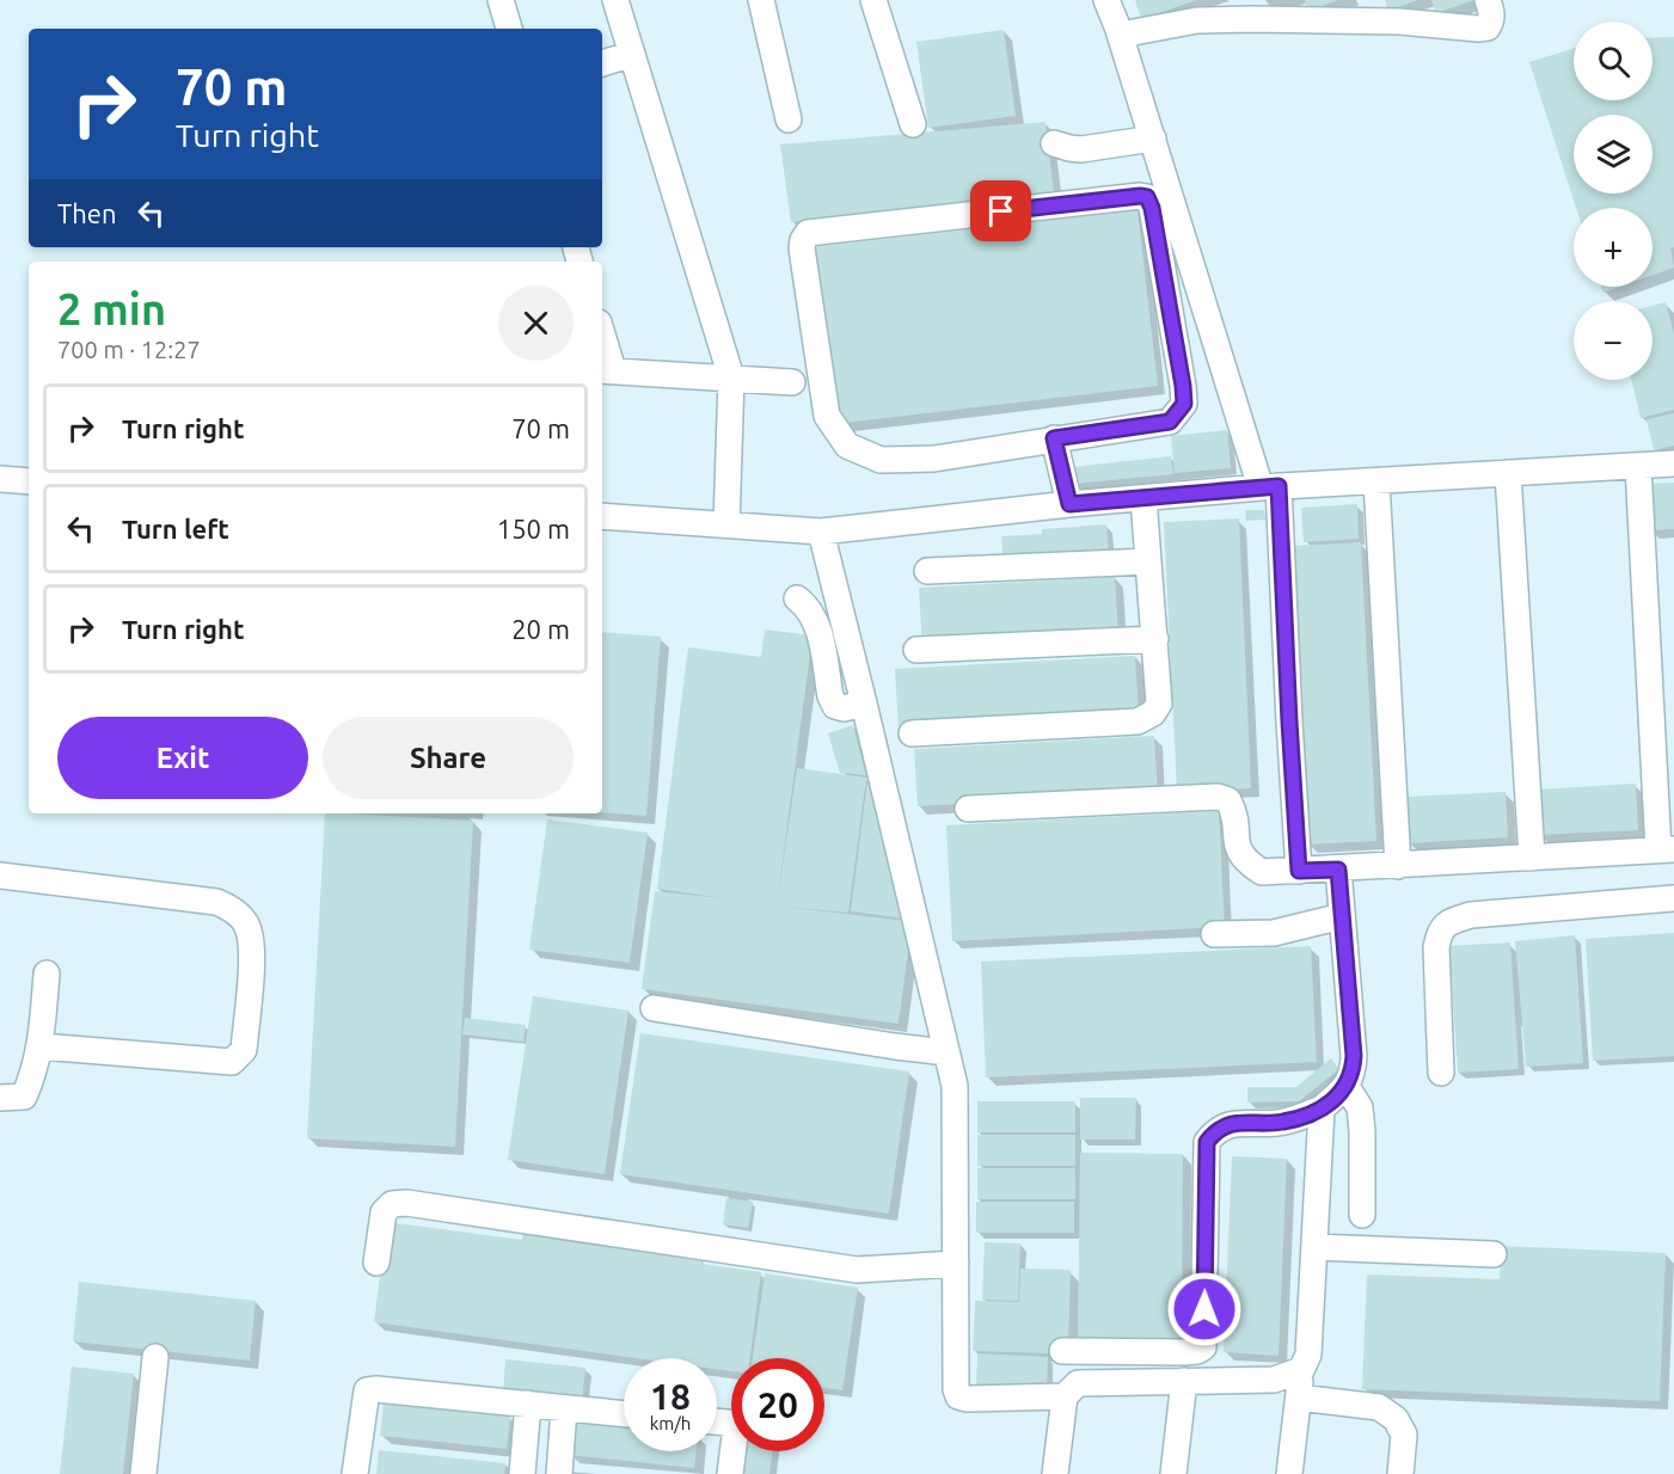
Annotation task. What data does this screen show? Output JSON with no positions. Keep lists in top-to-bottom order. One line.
{"page":{"map_buttons":["+","−"],"turn":["70 m","Turn right"],"then":"Then","heading":["2 min","700 m · 12:27"],"list":[{"name":"Turn right","value":"70 m"},{"name":"Turn left","value":"150 m"},{"name":"Turn right","value":"20 m"}],"buttons":["Exit","Share"],"speed":"18 km/h","limit":"20"}}
